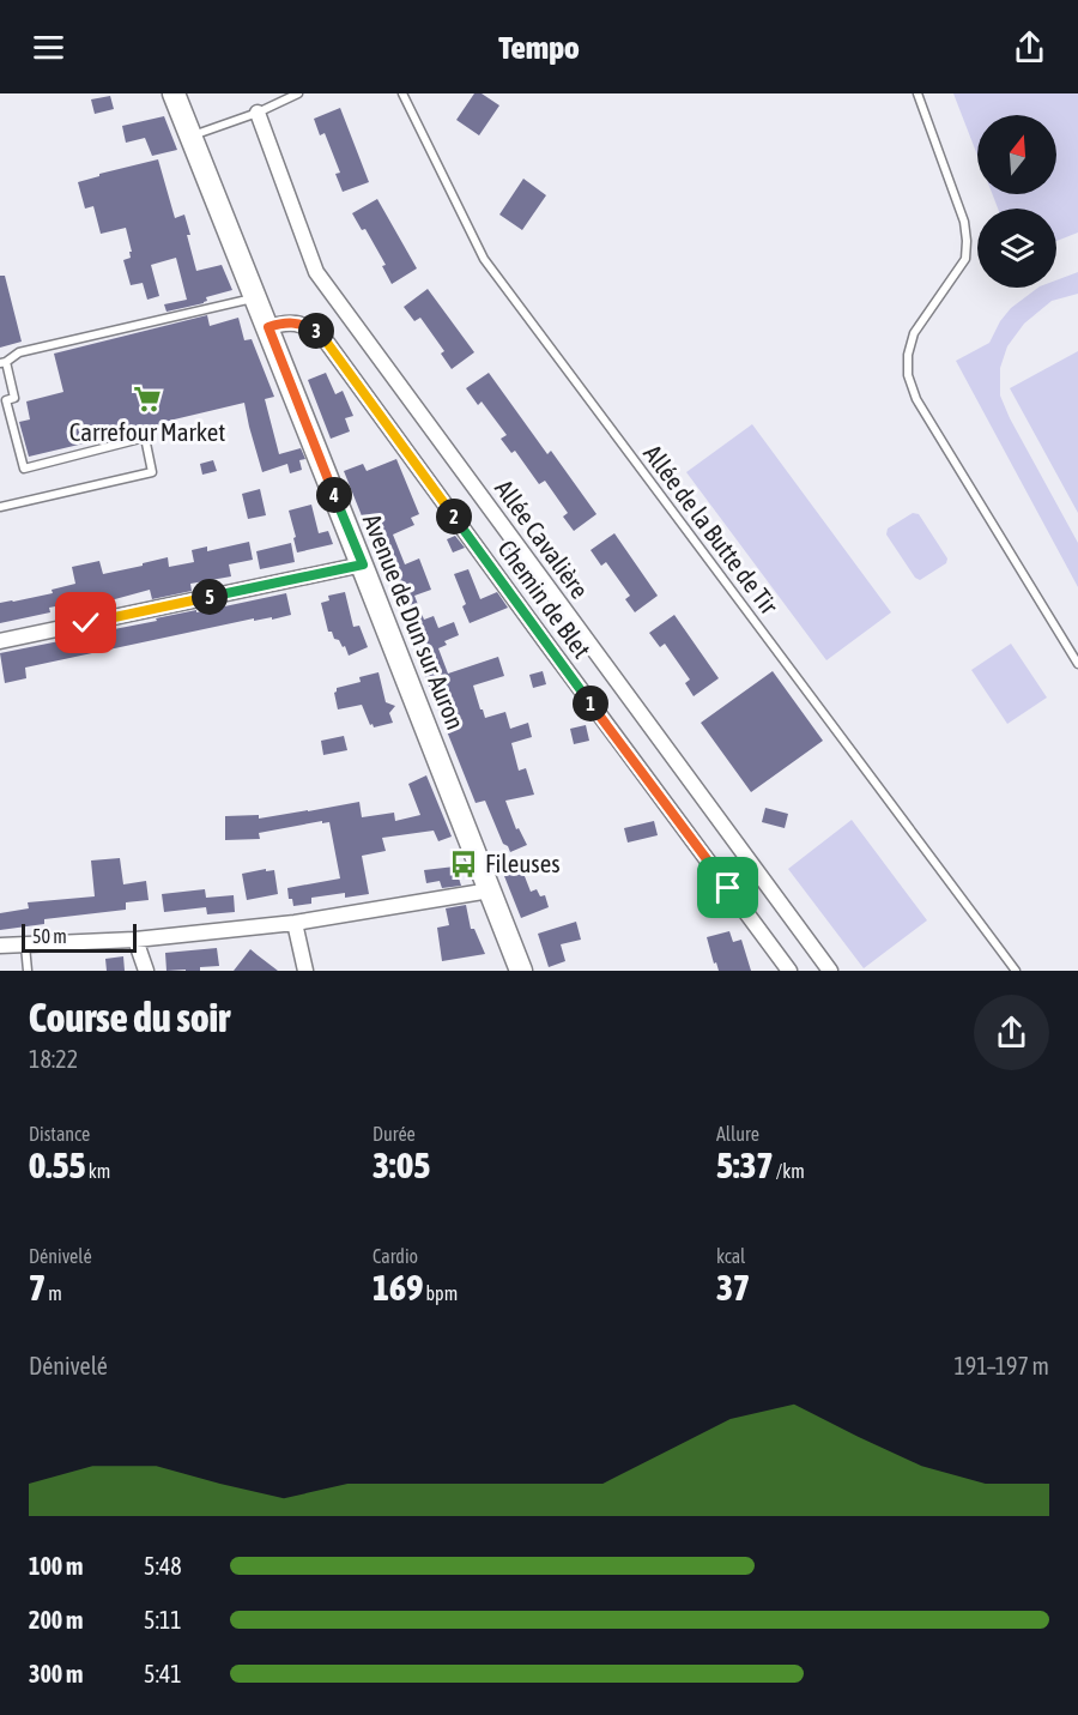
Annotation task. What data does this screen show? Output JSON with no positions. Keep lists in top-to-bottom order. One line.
{"streets":{"main road":["Avenue de Dun sur Auron"],"street":["Allée Cavalière","Chemin de Blet"],"lane":["Allée de la Butte de Tir"]},"crossings":[["Chemin de Blet","Avenue de Dun sur Auron"]],"places":{"supermarket":["Carrefour Market"],"bus stop":["Fileuses"]},"scale_bar":"50 m","north":"top","page":{"header":"Tempo","pins":["3","4","2","5","1"],"scale":"50 m","heading":["Course du soir","18:22"],"stats":[["Distance","0.55 km"],["Durée","3:05"],["Allure","5:37 /km"],["Dénivelé","7 m"],["Cardio","169 bpm"],["kcal","37"]],"chart":["Dénivelé","191–197 m"],"list":[{"name":"100 m","note":"5:48"},{"name":"200 m","note":"5:11"},{"name":"300 m","note":"5:41"}]}}
